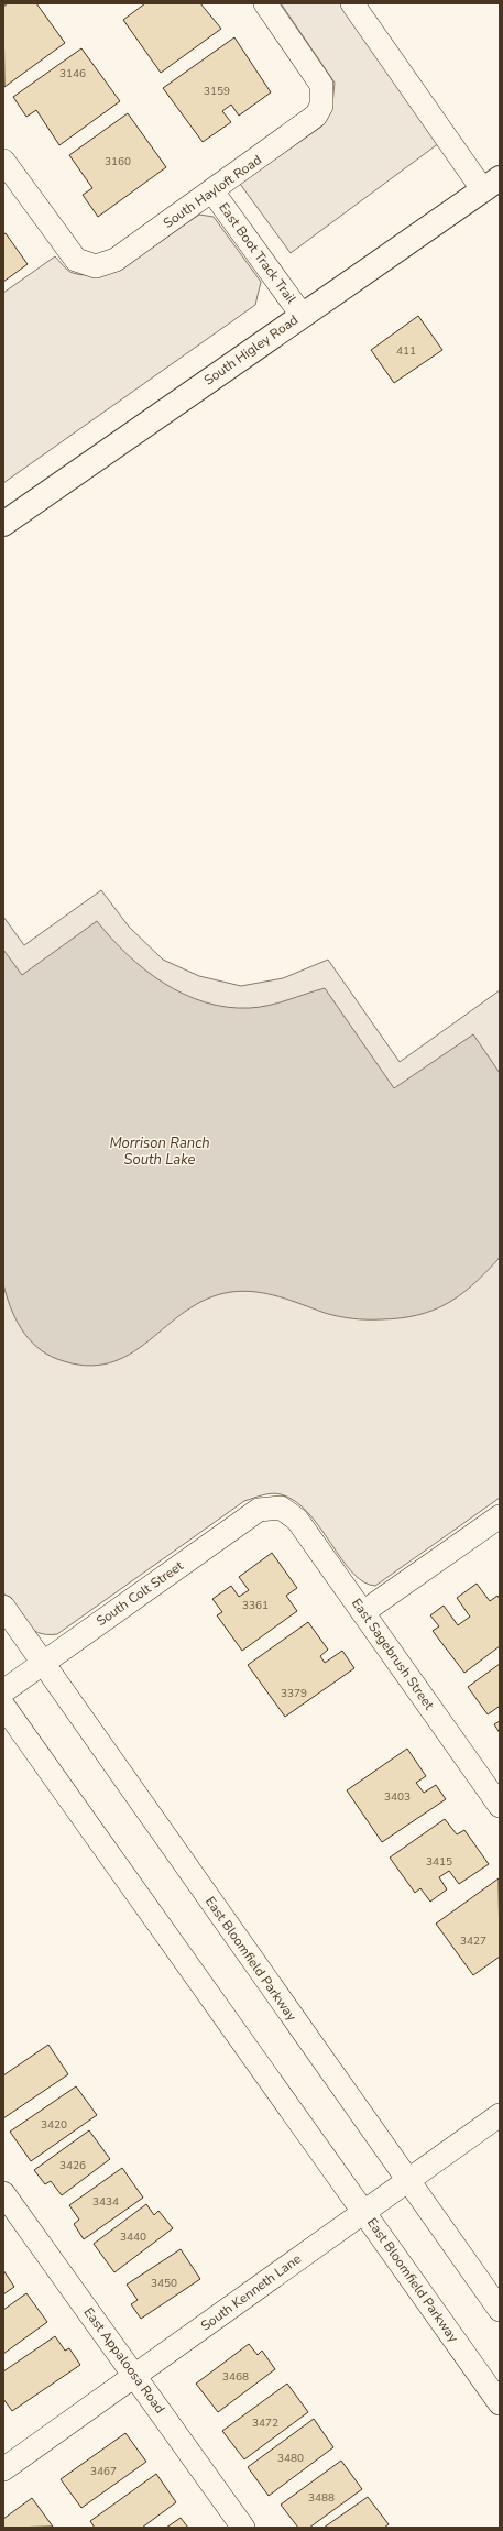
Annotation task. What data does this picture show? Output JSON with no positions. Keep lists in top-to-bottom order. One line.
{"streets":{"main road":["South Higley Road"],"street":["South Hayloft Road","East Boot Track Trail","South Colt Street","East Sagebrush Street","East Bloomfield Parkway","South Kenneth Lane","East Appaloosa Road"]},"crossings":[["South Hayloft Road","East Boot Track Trail"],["East Boot Track Trail","South Higley Road"],["South Colt Street","East Sagebrush Street"],["South Colt Street","East Bloomfield Parkway"],["East Bloomfield Parkway","South Kenneth Lane"],["South Kenneth Lane","East Appaloosa Road"]],"water":["Morrison Ranch South Lake"],"house_numbers":["3146","3159","3160","411","3361","3379","3403","3415","3427","3420","3426","3434","3440","3450","3468","3472","3480","3467","3488"]}
